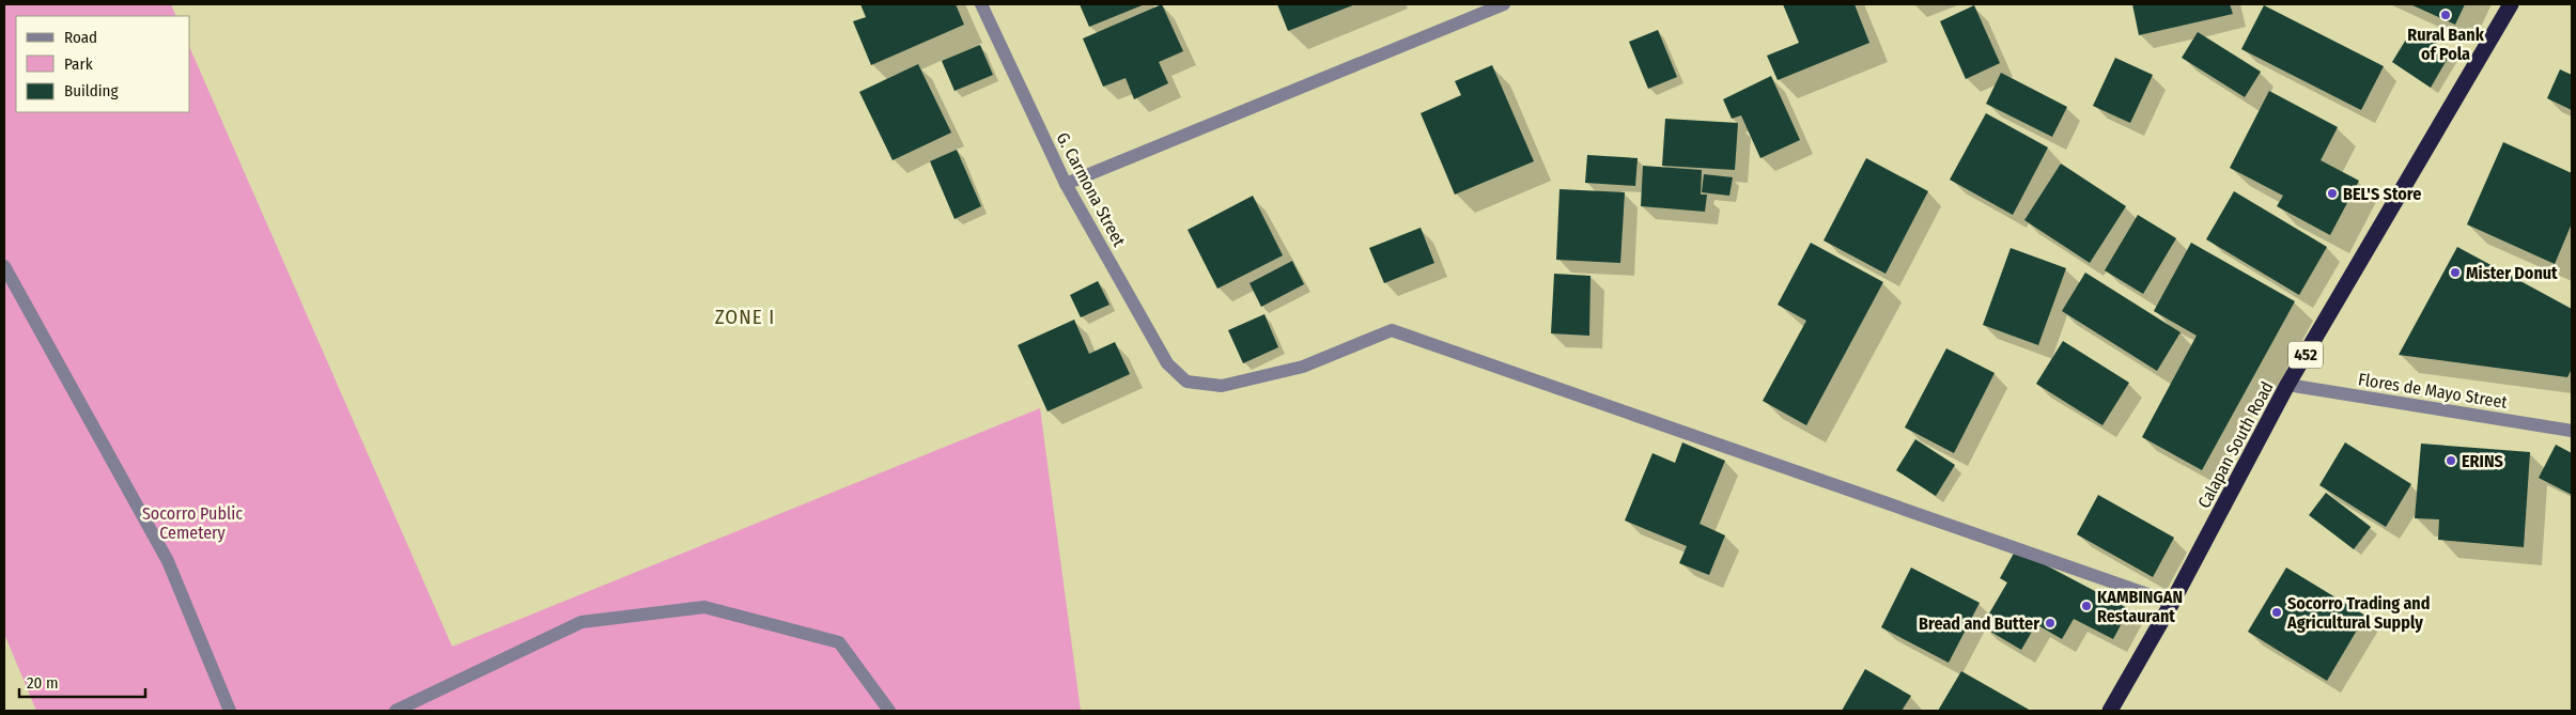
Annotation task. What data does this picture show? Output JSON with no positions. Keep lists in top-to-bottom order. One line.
{"streets":{"highway":["452","Calapan South Road"],"street":["G. Carmona Street","Flores de Mayo Street"]},"crossings":[["G. Carmona Street","Calapan South Road"],["Flores de Mayo Street","Calapan South Road"]],"districts":["ZONE I"],"parks":["Socorro Public Cemetery"],"places":["Rural Bank of Pola","BEL'S Store","Mister Donut","ERINS","KAMBINGAN Restaurant","Socorro Trading and Agricultural Supply","Bread and Butter"],"legend":["Road","Park","Building"],"scale_bar":"20 m"}
